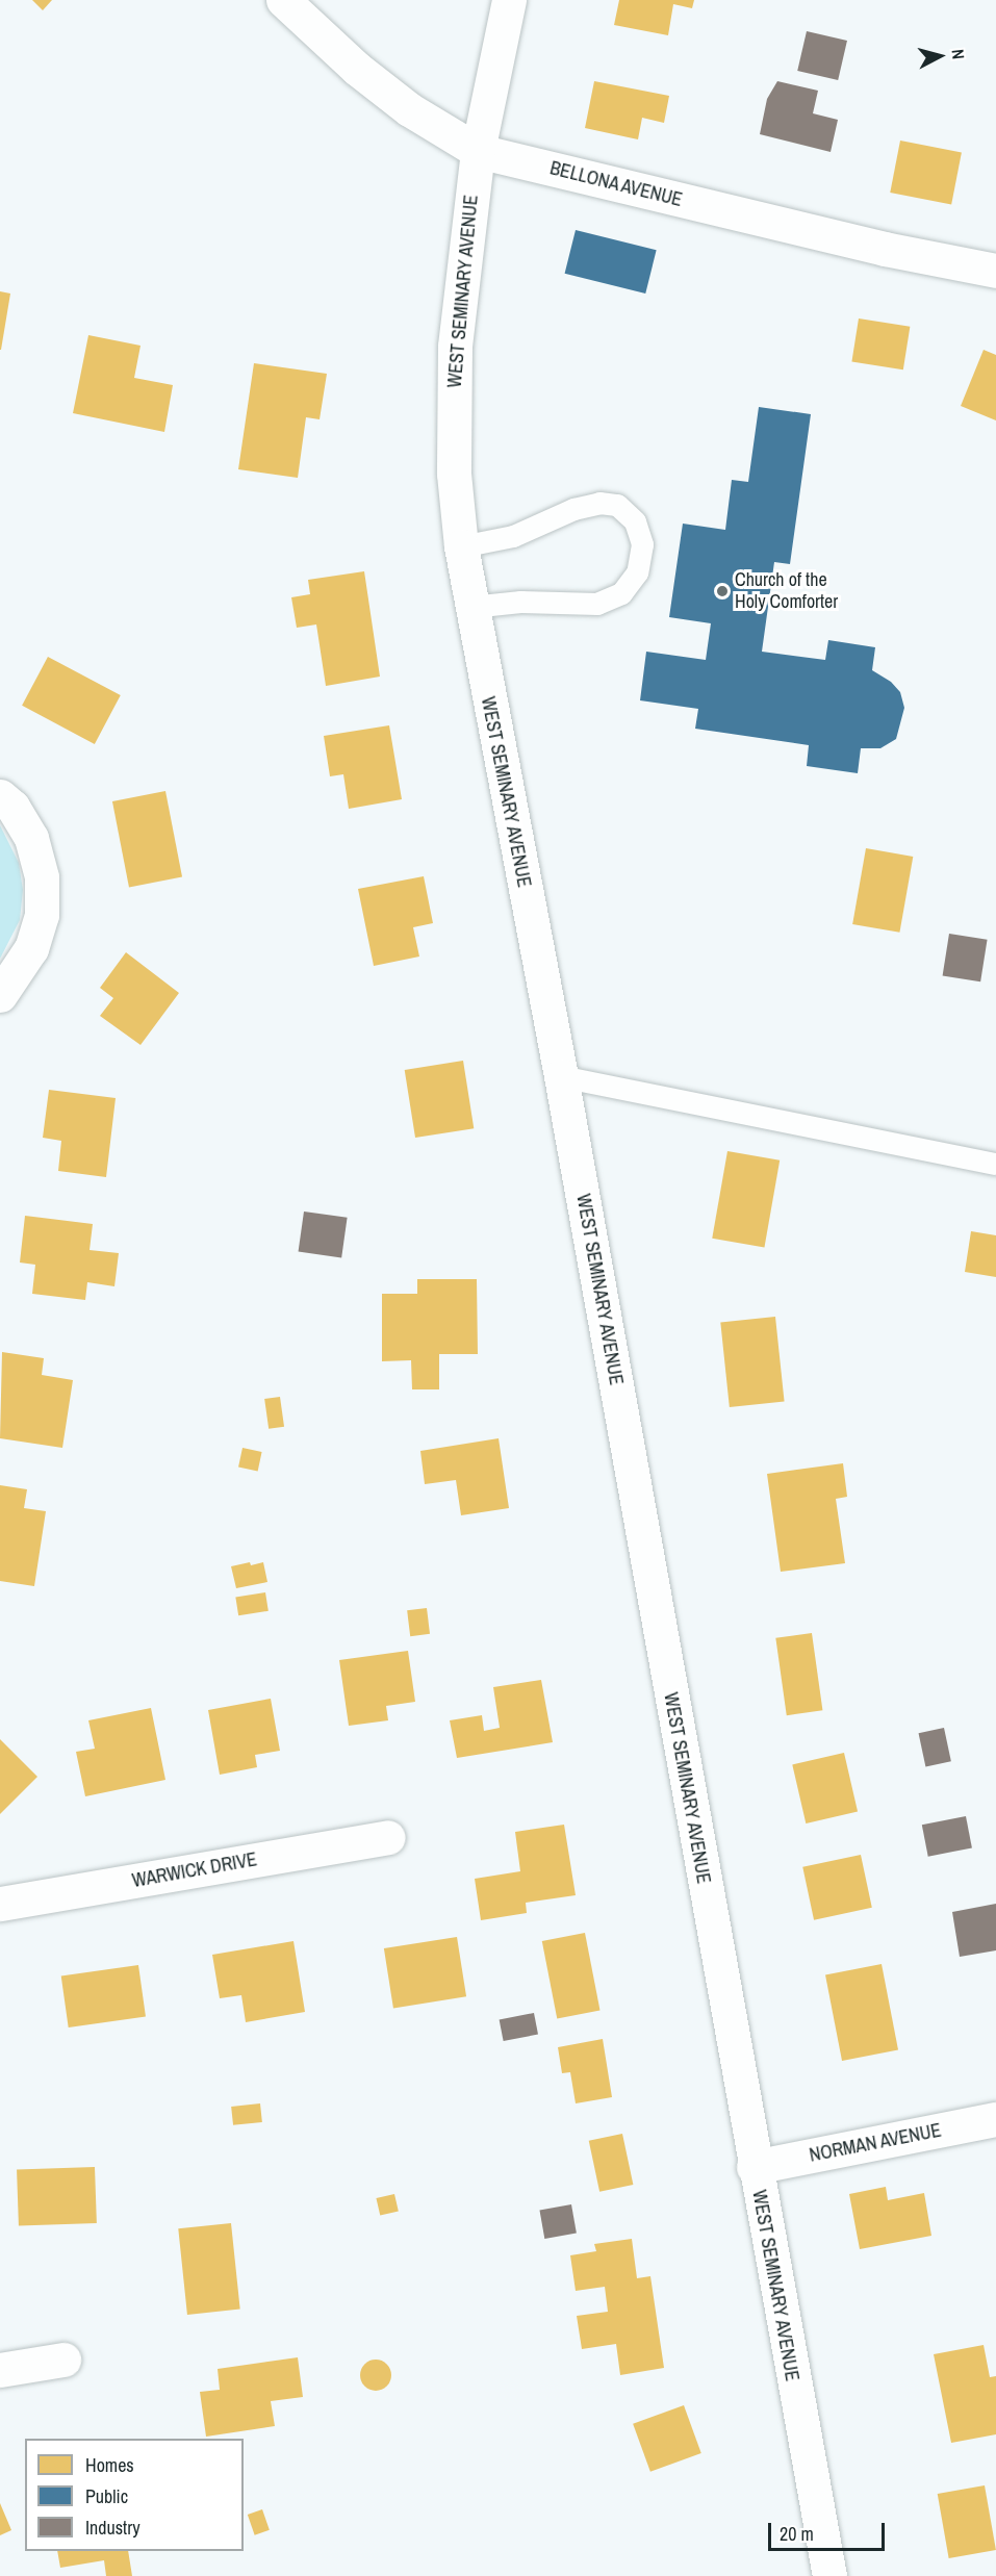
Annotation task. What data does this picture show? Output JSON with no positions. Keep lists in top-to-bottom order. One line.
{"streets":{"main road":["BELLONA AVENUE","WEST SEMINARY AVENUE","WARWICK DRIVE","NORMAN AVENUE"]},"crossings":[["BELLONA AVENUE","WEST SEMINARY AVENUE"],["WEST SEMINARY AVENUE","NORMAN AVENUE"]],"places":["Church of the Holy Comforter"],"legend":["Homes","Public","Industry"],"scale_bar":"20 m","north":"right"}
